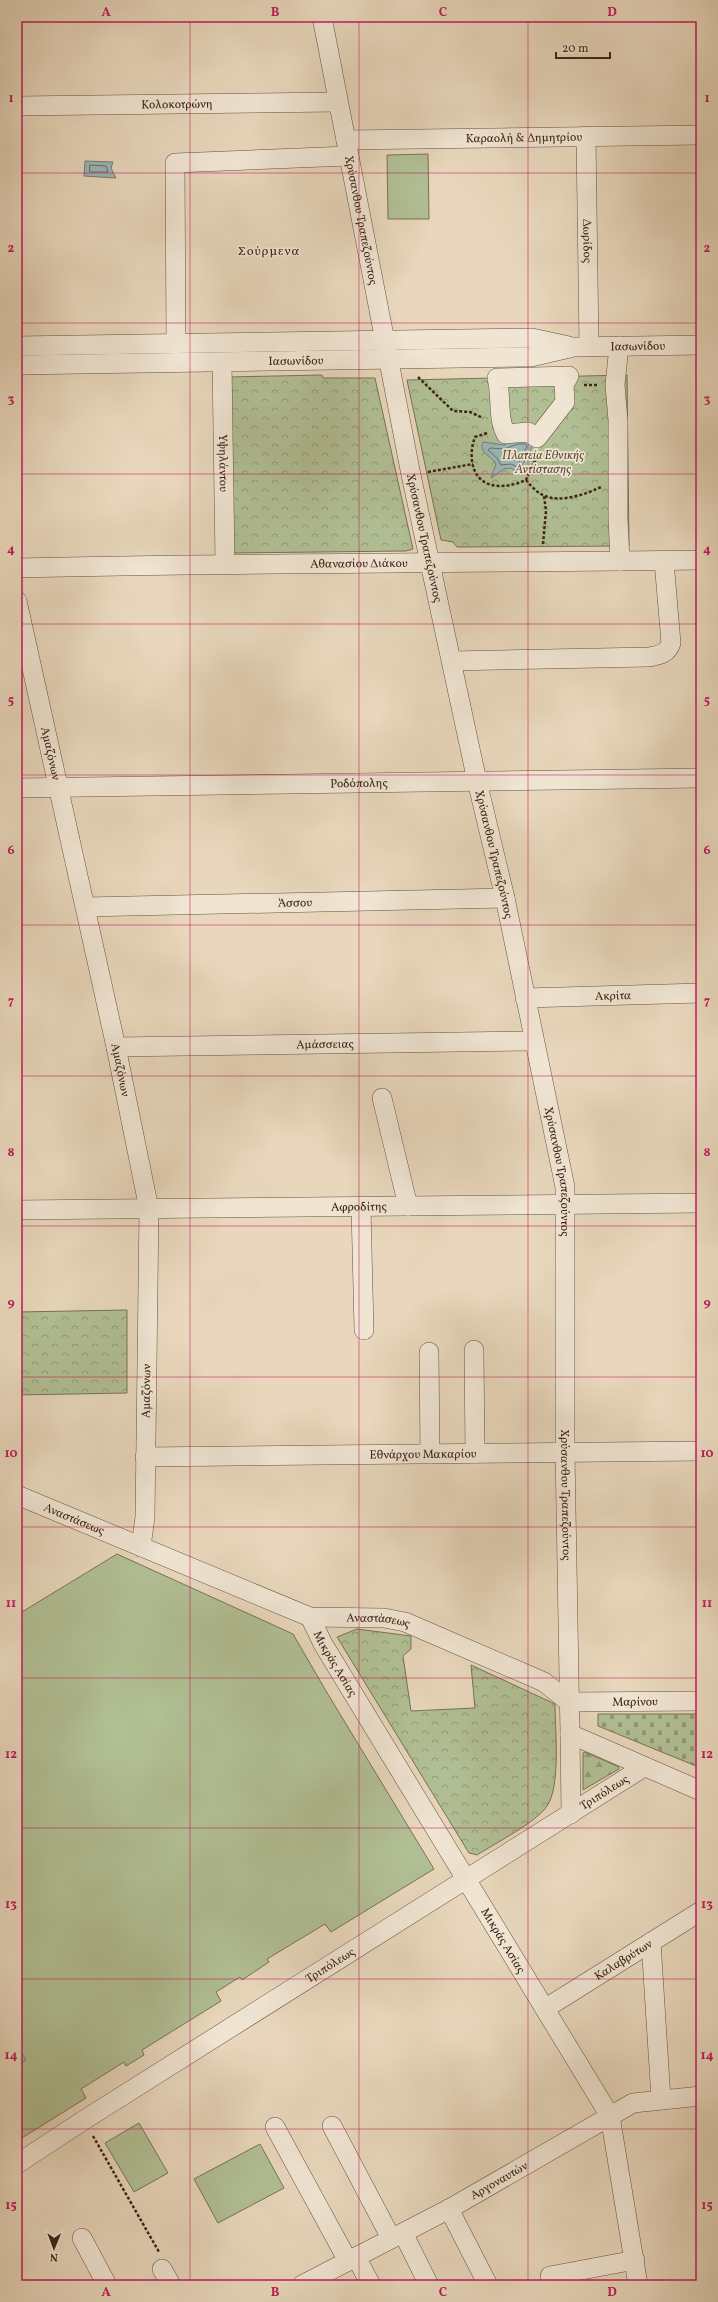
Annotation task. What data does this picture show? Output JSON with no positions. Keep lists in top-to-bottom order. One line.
{"streets":{"street":["Κολοκοτρώνη","Καραολή & Δημητρίου","Χρύσανθου Τραπεζούντος","Δωρίδος","Ιασωνίδου","Υψηλάντου","Αθανασίου Διάκου","Αμαζόνων","Ροδόπολης","Άσσου","Ακρίτα","Αμάσσειας","Αφροδίτης","Εθνάρχου Μακαρίου","Αναστάσεως","Μικράς Ασίας","Μαρίνου","Τριπόλεως","Καλαβρύτων","Αργοναυτών"]},"crossings":[["Κολοκοτρώνη","Χρύσανθου Τραπεζούντος"],["Καραολή & Δημητρίου","Χρύσανθου Τραπεζούντος"],["Καραολή & Δημητρίου","Δωρίδος"],["Καραολή & Δημητρίου","Ιασωνίδου"],["Χρύσανθου Τραπεζούντος","Ιασωνίδου"],["Χρύσανθου Τραπεζούντος","Αθανασίου Διάκου"],["Χρύσανθου Τραπεζούντος","Ροδόπολης"],["Χρύσανθου Τραπεζούντος","Άσσου"],["Χρύσανθου Τραπεζούντος","Ακρίτα"],["Χρύσανθου Τραπεζούντος","Αμάσσειας"],["Χρύσανθου Τραπεζούντος","Αφροδίτης"],["Χρύσανθου Τραπεζούντος","Εθνάρχου Μακαρίου"],["Χρύσανθου Τραπεζούντος","Αναστάσεως"],["Χρύσανθου Τραπεζούντος","Μαρίνου"],["Δωρίδος","Ιασωνίδου"],["Ιασωνίδου","Υψηλάντου"],["Υψηλάντου","Αθανασίου Διάκου"],["Αμαζόνων","Ροδόπολης"],["Αμαζόνων","Άσσου"],["Αμαζόνων","Αμάσσειας"],["Αμαζόνων","Αφροδίτης"],["Αμαζόνων","Εθνάρχου Μακαρίου"],["Αμαζόνων","Αναστάσεως"],["Αναστάσεως","Μικράς Ασίας"],["Αναστάσεως","Μαρίνου"],["Μικράς Ασίας","Τριπόλεως"],["Μικράς Ασίας","Καλαβρύτων"],["Μικράς Ασίας","Αργοναυτών"]],"districts":["Σούρμενα"],"parks":["Πλατεία Εθνικής Αντίστασης"],"scale_bar":"20 m","north":"bottom","grid":{"columns":["A","B","C","D"],"rows":["1","2","3","4","5","6","7","8","9","10","11","12","13","14","15"]}}
